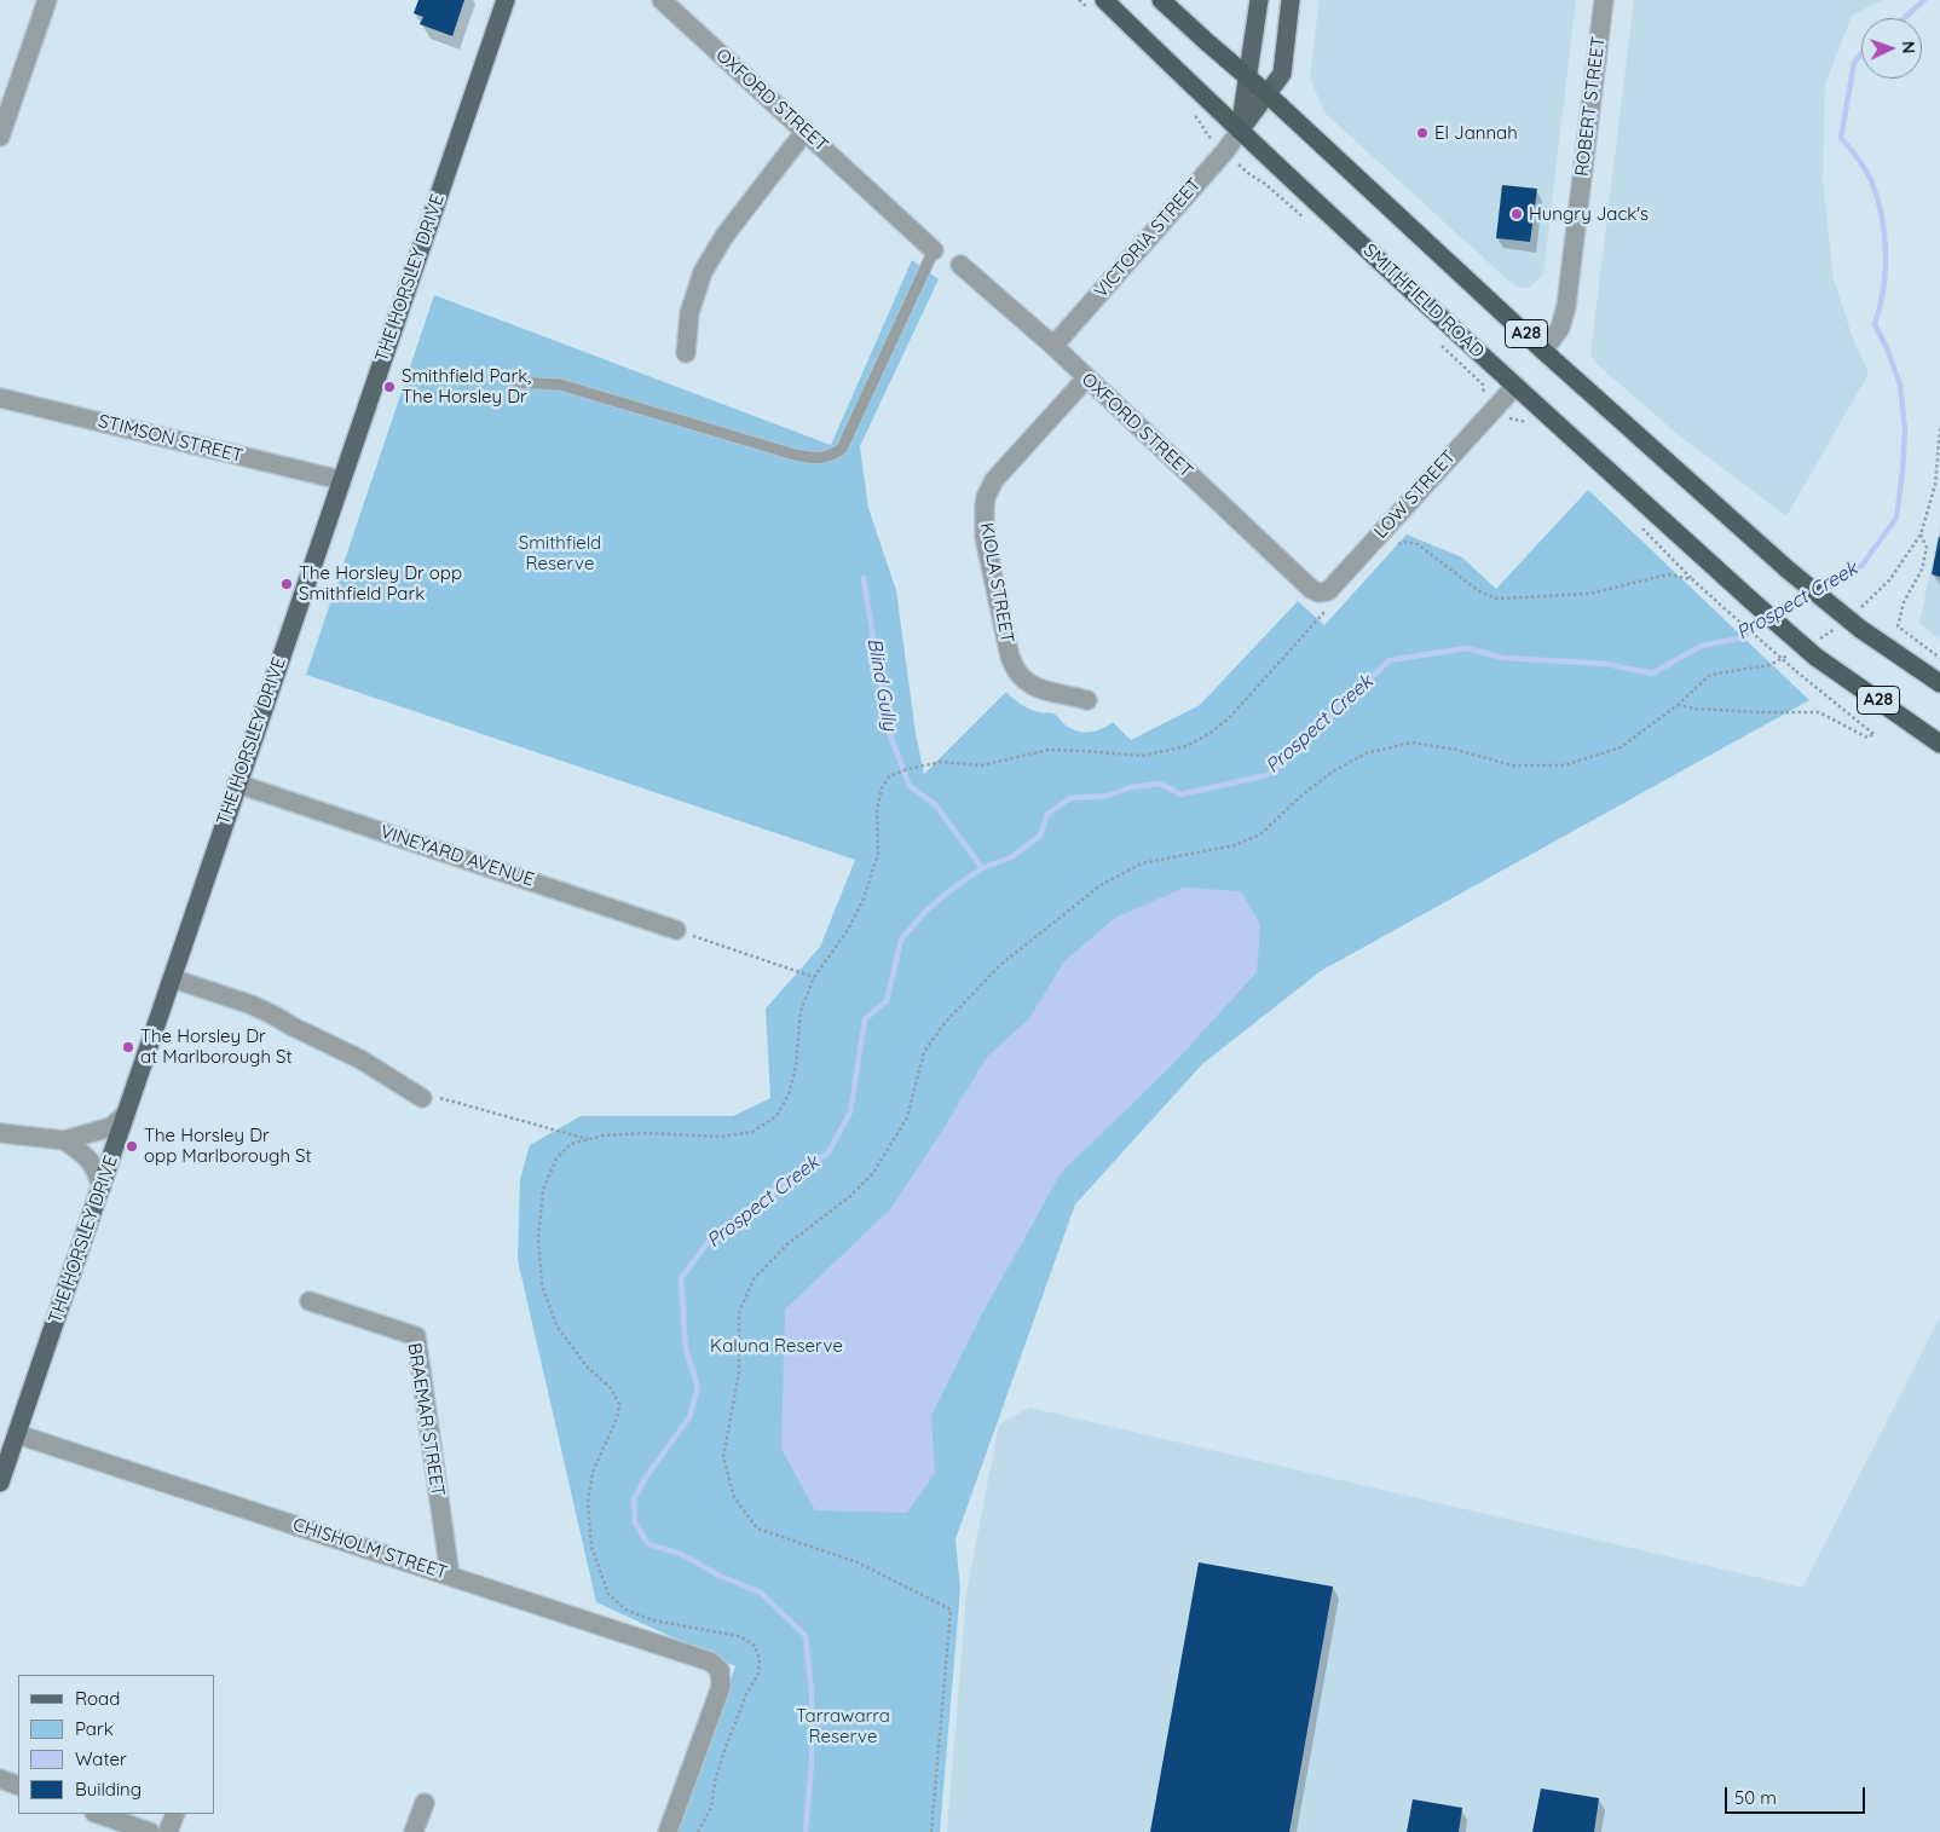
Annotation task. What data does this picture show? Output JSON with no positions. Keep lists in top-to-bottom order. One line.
{"streets":{"highway":["SMITHFIELD ROAD","A28"],"main road":["VICTORIA STREET","THE HORSLEY DRIVE"],"street":["OXFORD STREET","ROBERT STREET","STIMSON STREET","LOW STREET","KIOLA STREET","VINEYARD AVENUE","BRAEMAR STREET","CHISHOLM STREET"]},"crossings":[["OXFORD STREET","VICTORIA STREET"],["OXFORD STREET","LOW STREET"],["OXFORD STREET","KIOLA STREET"],["ROBERT STREET","A28"],["VICTORIA STREET","SMITHFIELD ROAD"],["VICTORIA STREET","A28"],["THE HORSLEY DRIVE","STIMSON STREET"],["THE HORSLEY DRIVE","VINEYARD AVENUE"],["THE HORSLEY DRIVE","CHISHOLM STREET"],["SMITHFIELD ROAD","LOW STREET"],["BRAEMAR STREET","CHISHOLM STREET"]],"water":["Prospect Creek","Blind Gully"],"parks":["Smithfield Reserve","Kaluna Reserve","Tarrawarra Reserve"],"places":["El Jannah","Hungry Jack's","Smithfield Park, The Horsley Dr","The Horsley Dr opp Smithfield Park","The Horsley Dr at Marlborough St","The Horsley Dr opp Marlborough St"],"legend":["Road","Park","Water","Building"],"scale_bar":"50 m","north":"right"}
